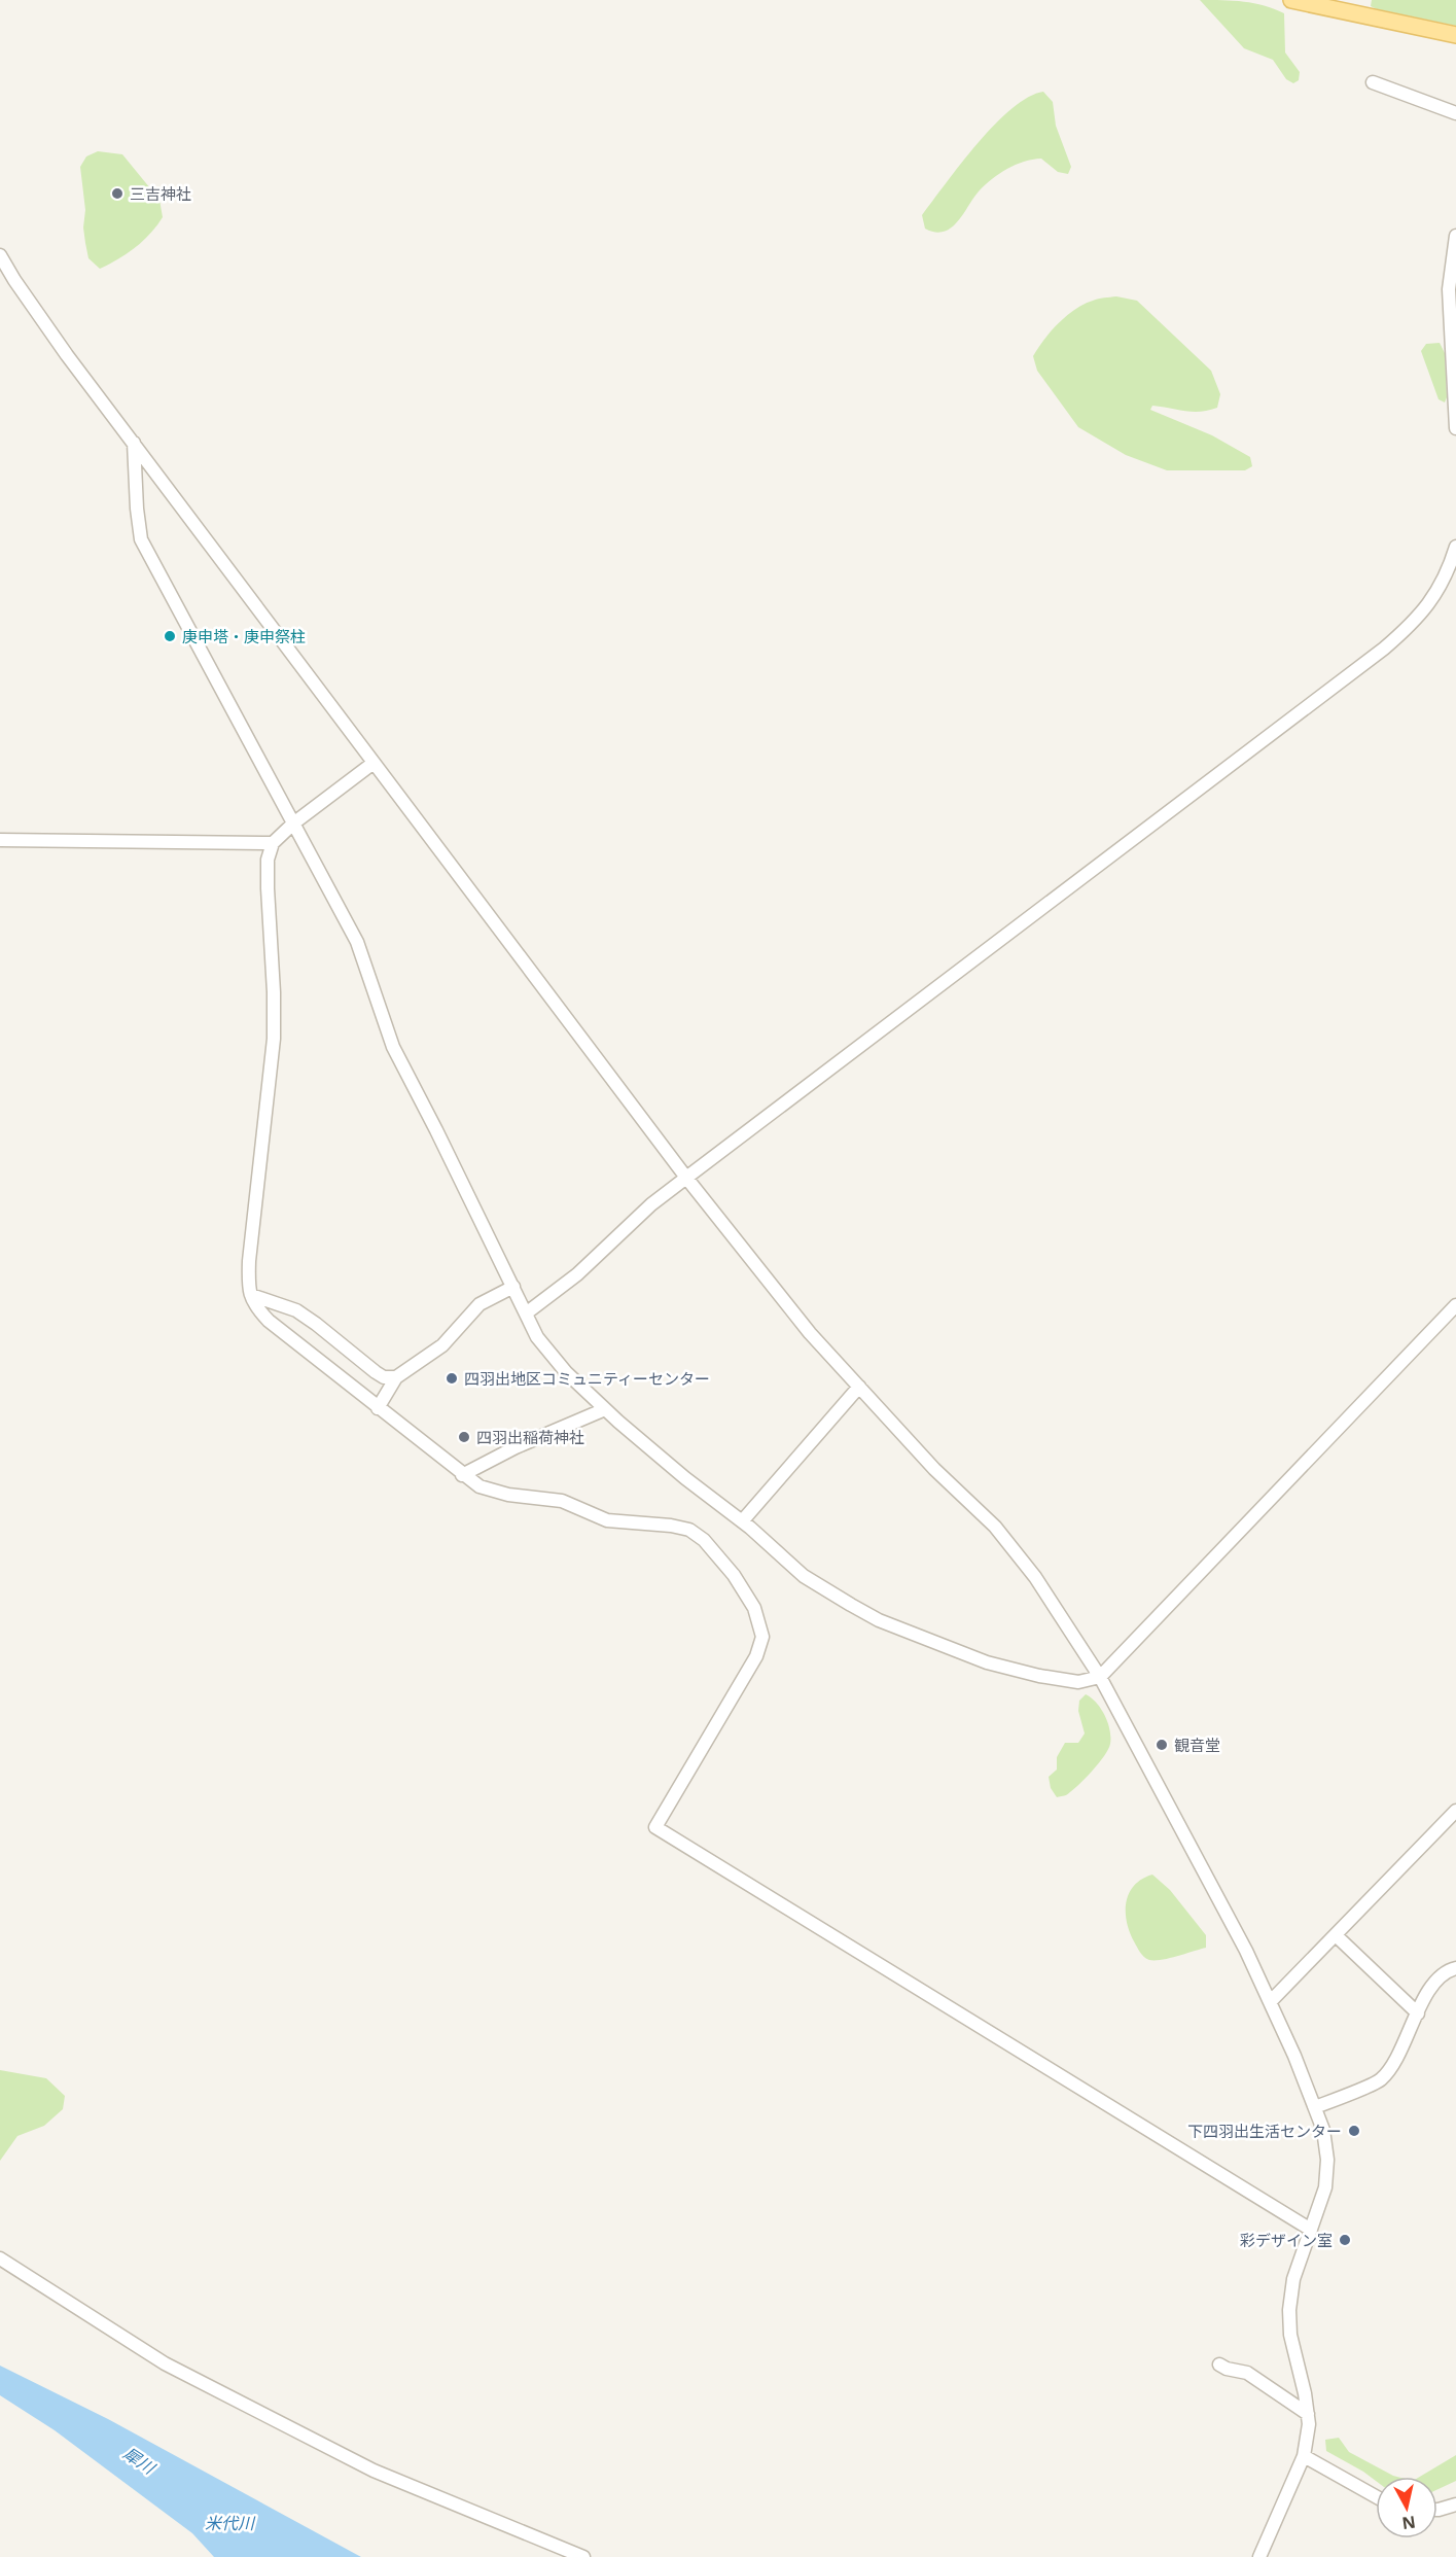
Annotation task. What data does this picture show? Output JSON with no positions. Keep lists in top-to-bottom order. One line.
{"water":["犀川","米代川"],"places":["三吉神社","庚申塔・庚申祭柱","四羽出地区コミュニティーセンター","四羽出稲荷神社","観音堂","下四羽出生活センター","彩デザイン室"],"north":"bottom"}
